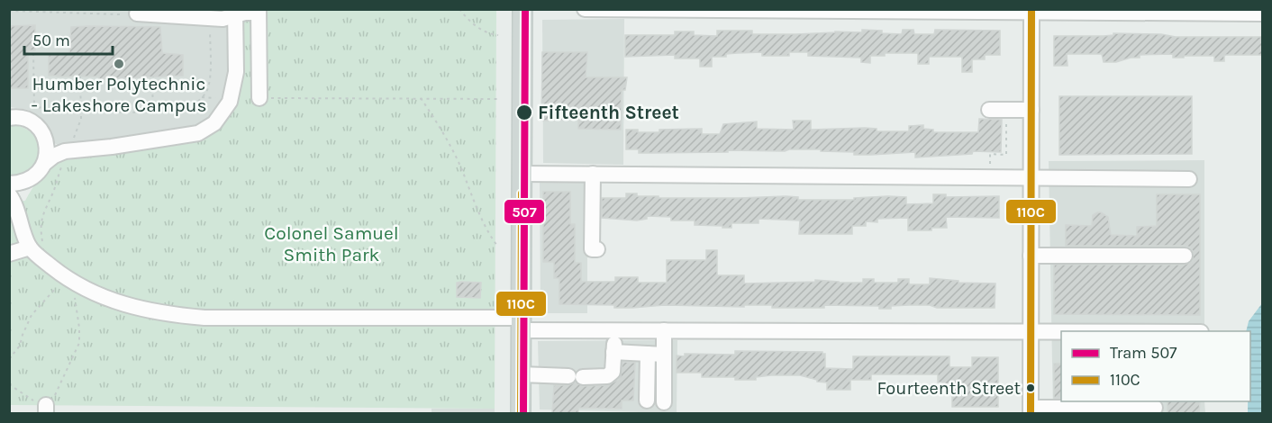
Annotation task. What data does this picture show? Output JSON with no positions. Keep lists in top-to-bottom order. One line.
{"parks":["Colonel Samuel Smith Park"],"places":["Humber Polytechnic - Lakeshore Campus","Fifteenth Street","Fourteenth Street"],"lines":["tram line 507","transit line 110C"],"legend":["Tram 507","110C"],"scale_bar":"50 m"}
